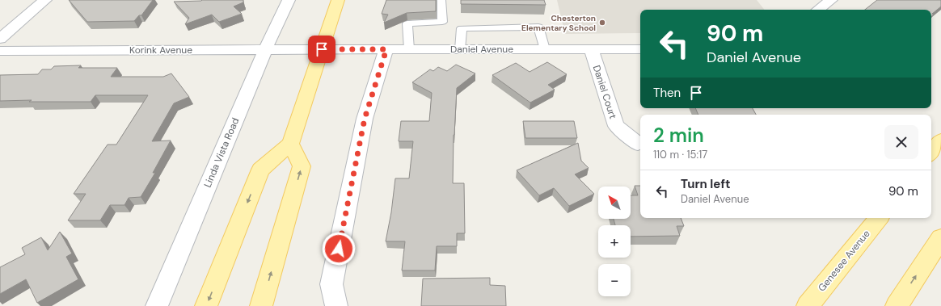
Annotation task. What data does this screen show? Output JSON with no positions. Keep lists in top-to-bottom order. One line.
{"streets":{"main road":["Genesee Avenue"],"street":["Daniel Avenue","Korink Avenue","Daniel Court","Linda Vista Road"]},"crossings":[["Daniel Avenue","Korink Avenue"],["Daniel Avenue","Daniel Court"],["Korink Avenue","Linda Vista Road"]],"places":["Chesterton Elementary School"],"north":"top left","page":{"turn":["90 m","Daniel Avenue"],"then":"Then","heading":["2 min","110 m · 15:17"],"list":[{"name":"Turn left","note":"Daniel Avenue","value":"90 m"}],"map_buttons":["+","−"]}}
